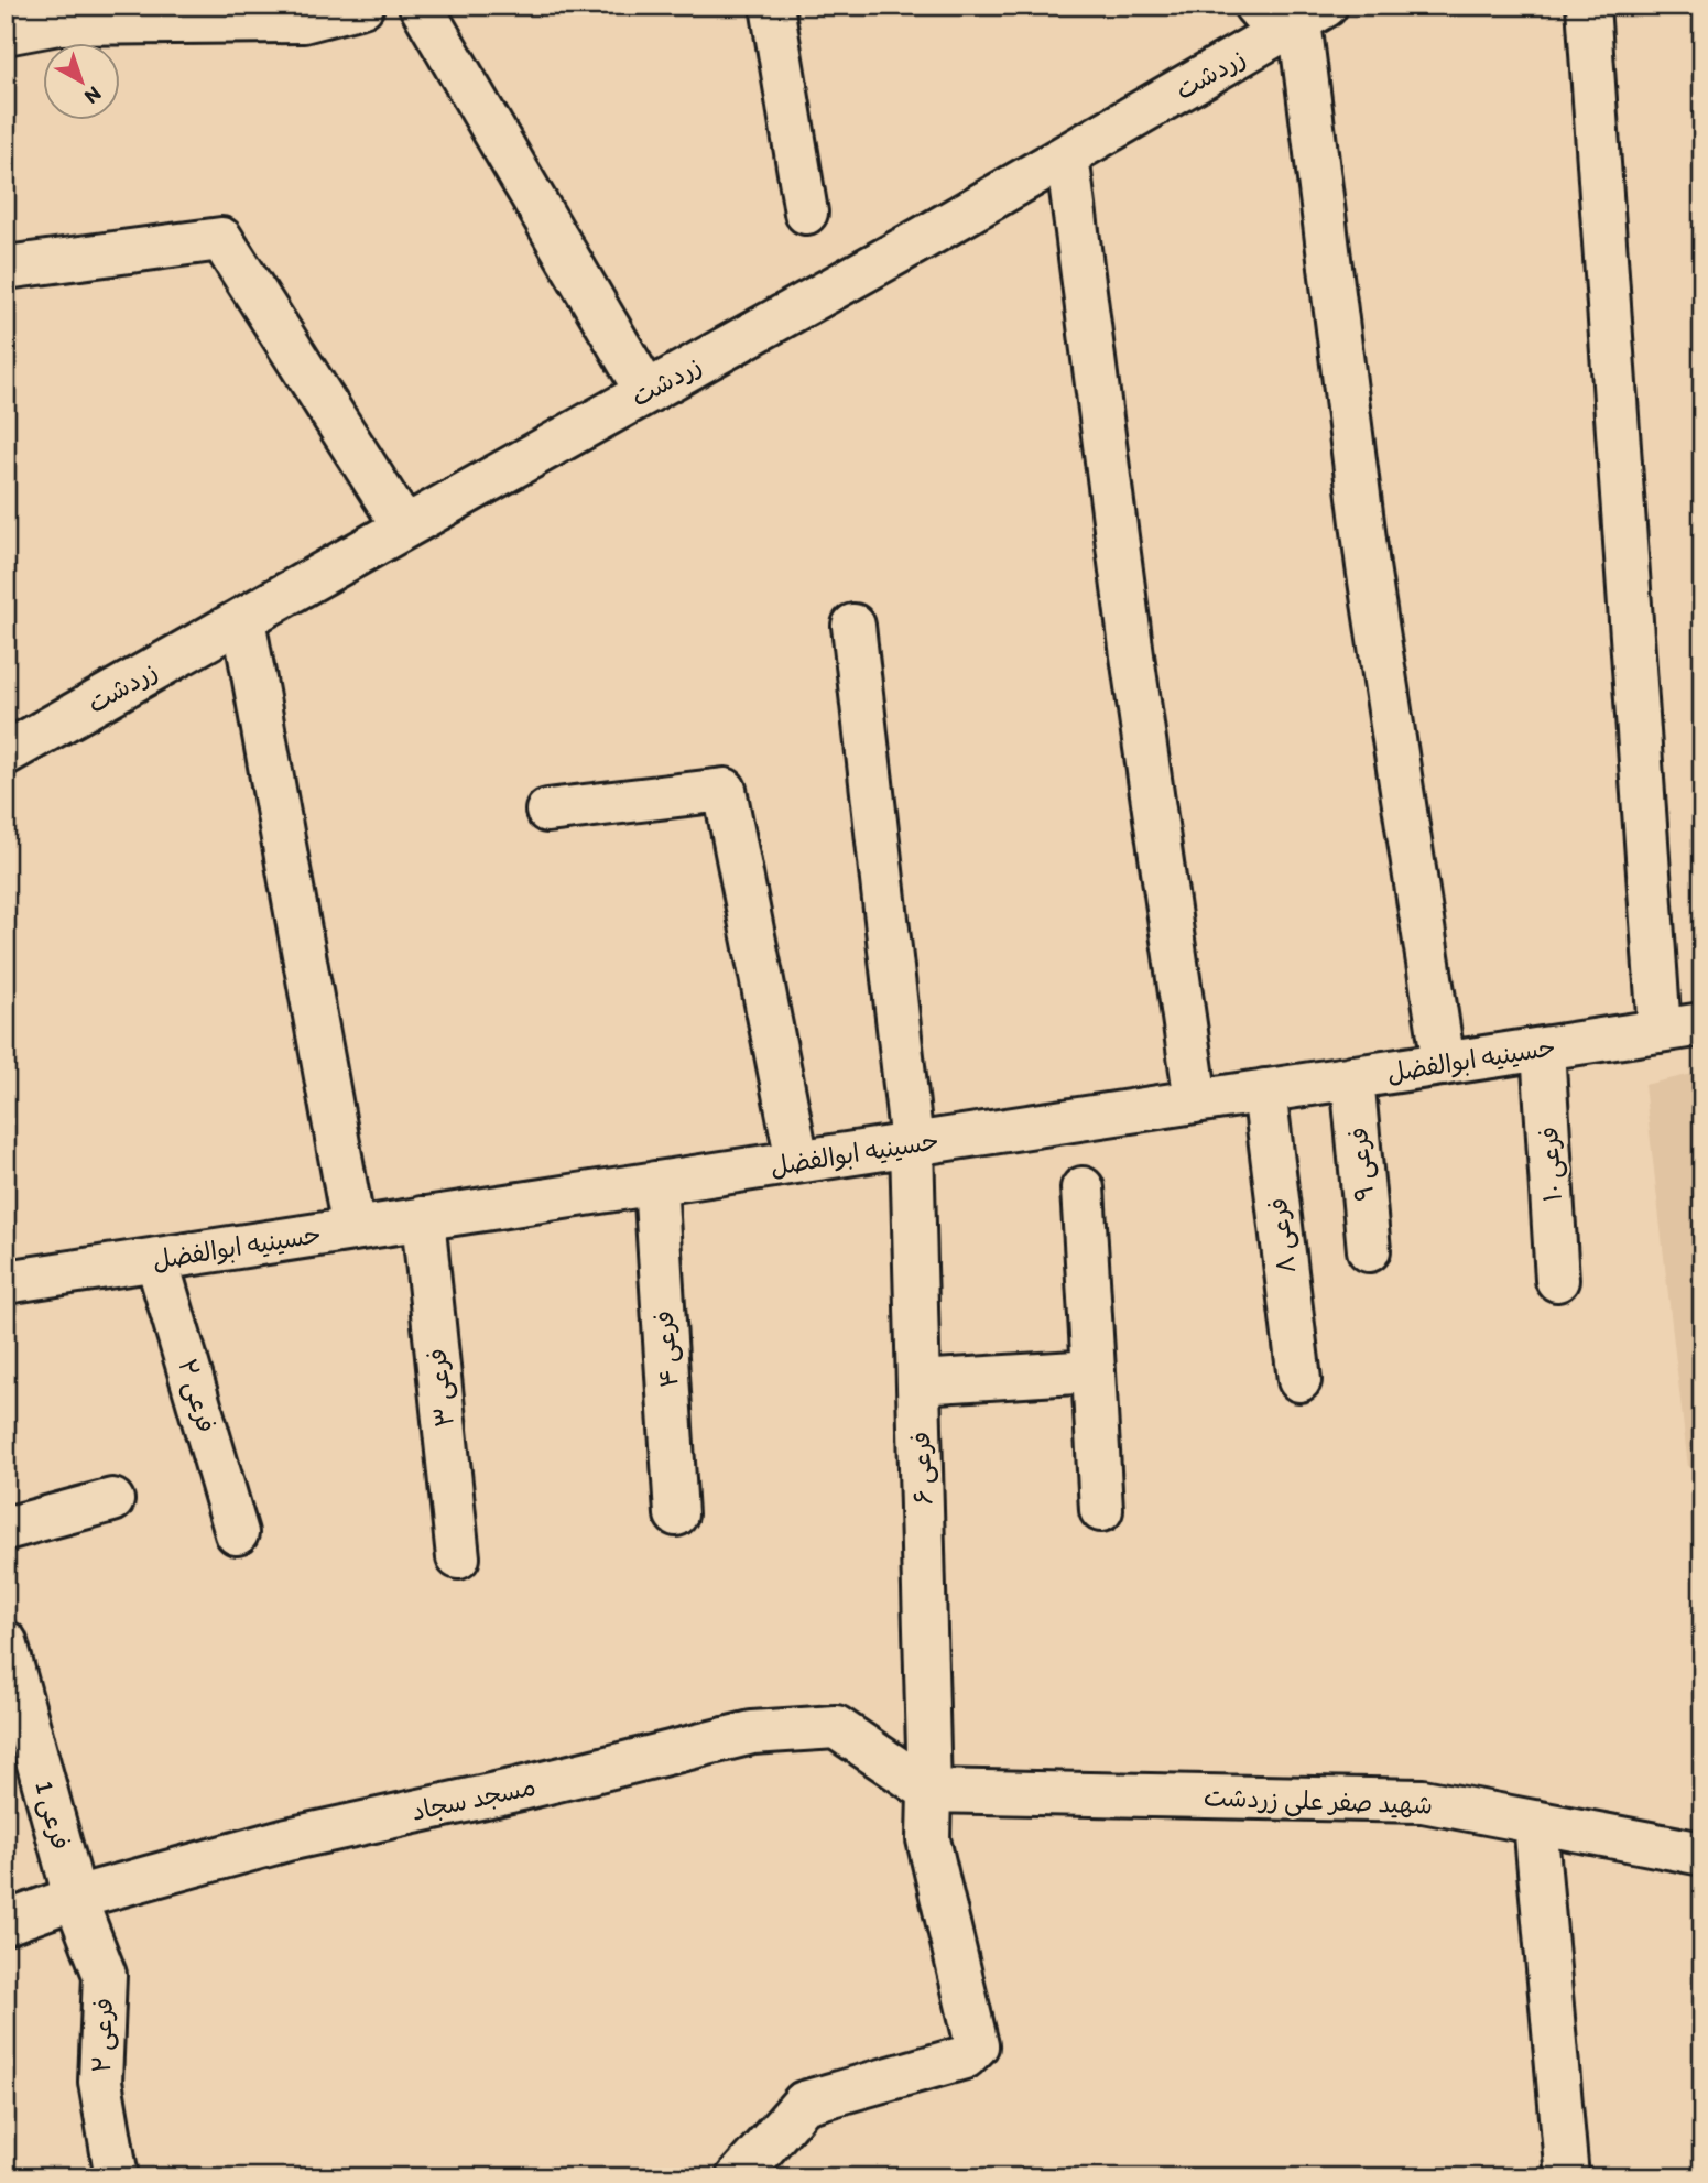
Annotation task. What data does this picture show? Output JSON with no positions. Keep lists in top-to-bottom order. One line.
{"streets":{"street":["زردشت","حسینیه ابوالفضل","فرعی ۹","فرعی ۱۰","فرعی ۸","فرعی ۴","فرعی ۳","فرعی ۲","فرعی ۶","مسجد سجاد","شهید صفر علی زردشت","فرعی 1"]},"crossings":[["حسینیه ابوالفضل","فرعی ۹"],["حسینیه ابوالفضل","فرعی ۱۰"],["حسینیه ابوالفضل","فرعی ۸"],["حسینیه ابوالفضل","فرعی ۴"],["حسینیه ابوالفضل","فرعی ۳"],["حسینیه ابوالفضل","فرعی ۲"],["حسینیه ابوالفضل","فرعی ۶"],["فرعی ۲","مسجد سجاد"],["فرعی ۲","فرعی 1"],["فرعی ۶","مسجد سجاد"],["فرعی ۶","شهید صفر علی زردشت"],["مسجد سجاد","شهید صفر علی زردشت"],["مسجد سجاد","فرعی 1"]],"north":"bottom right"}
